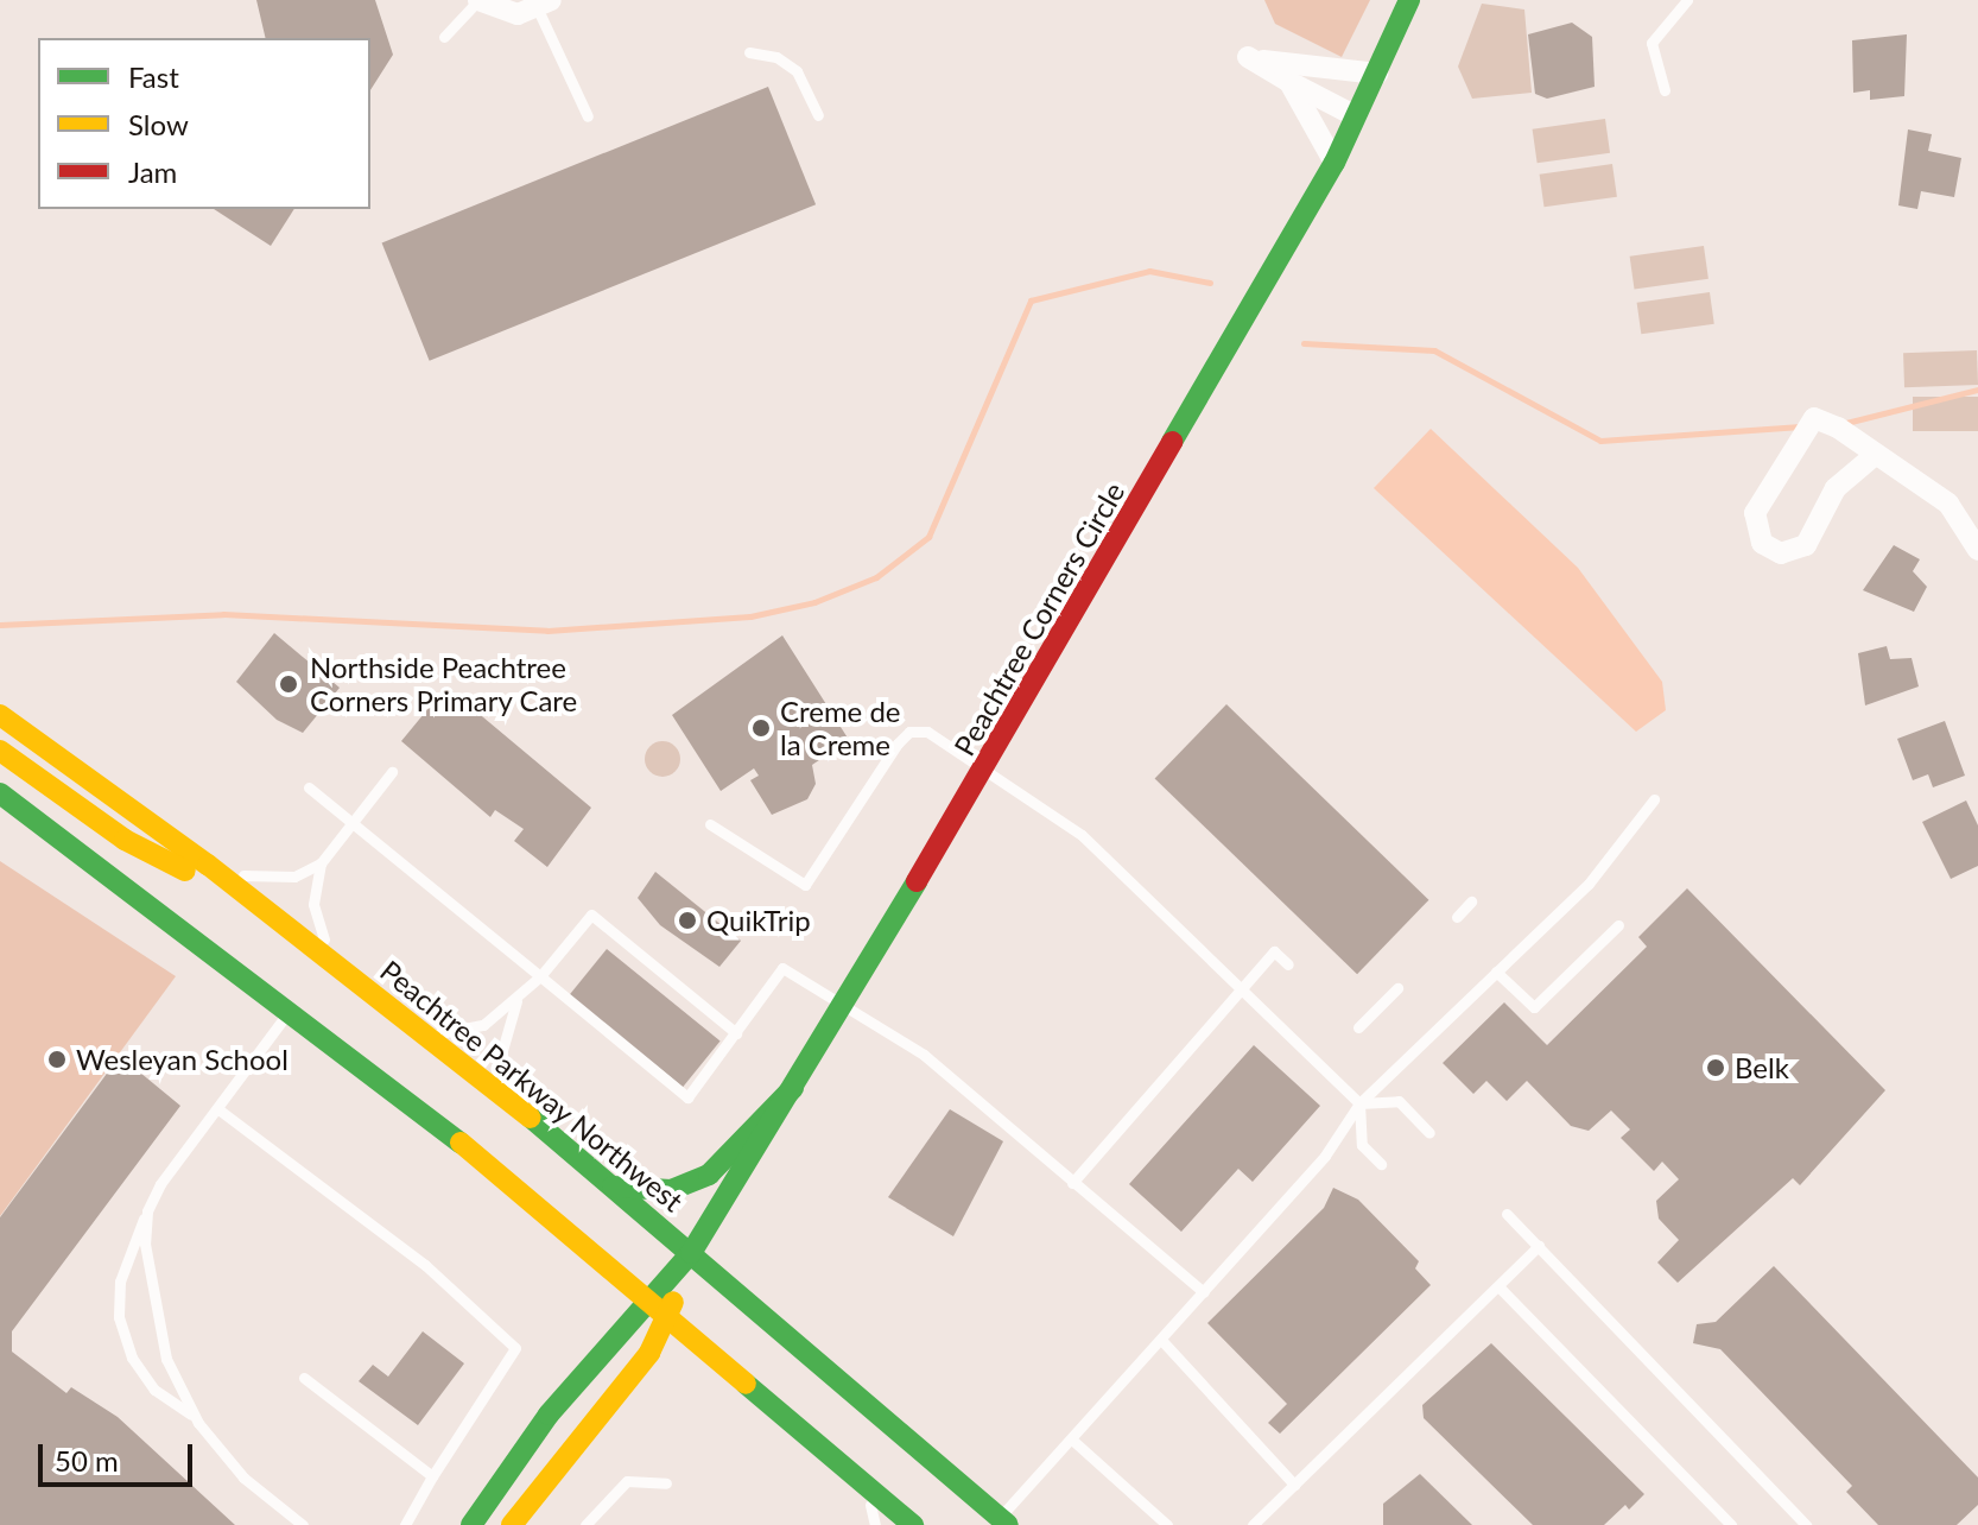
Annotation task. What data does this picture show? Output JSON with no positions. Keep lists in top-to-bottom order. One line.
{"streets":{"main road":["Peachtree Corners Circle","Peachtree Parkway Northwest"]},"crossings":[["Peachtree Corners Circle","Peachtree Parkway Northwest"]],"places":["Northside Peachtree Corners Primary Care","Creme de la Creme","QuikTrip","Wesleyan School","Belk"],"legend":["Fast","Slow","Jam"],"scale_bar":"50 m"}
